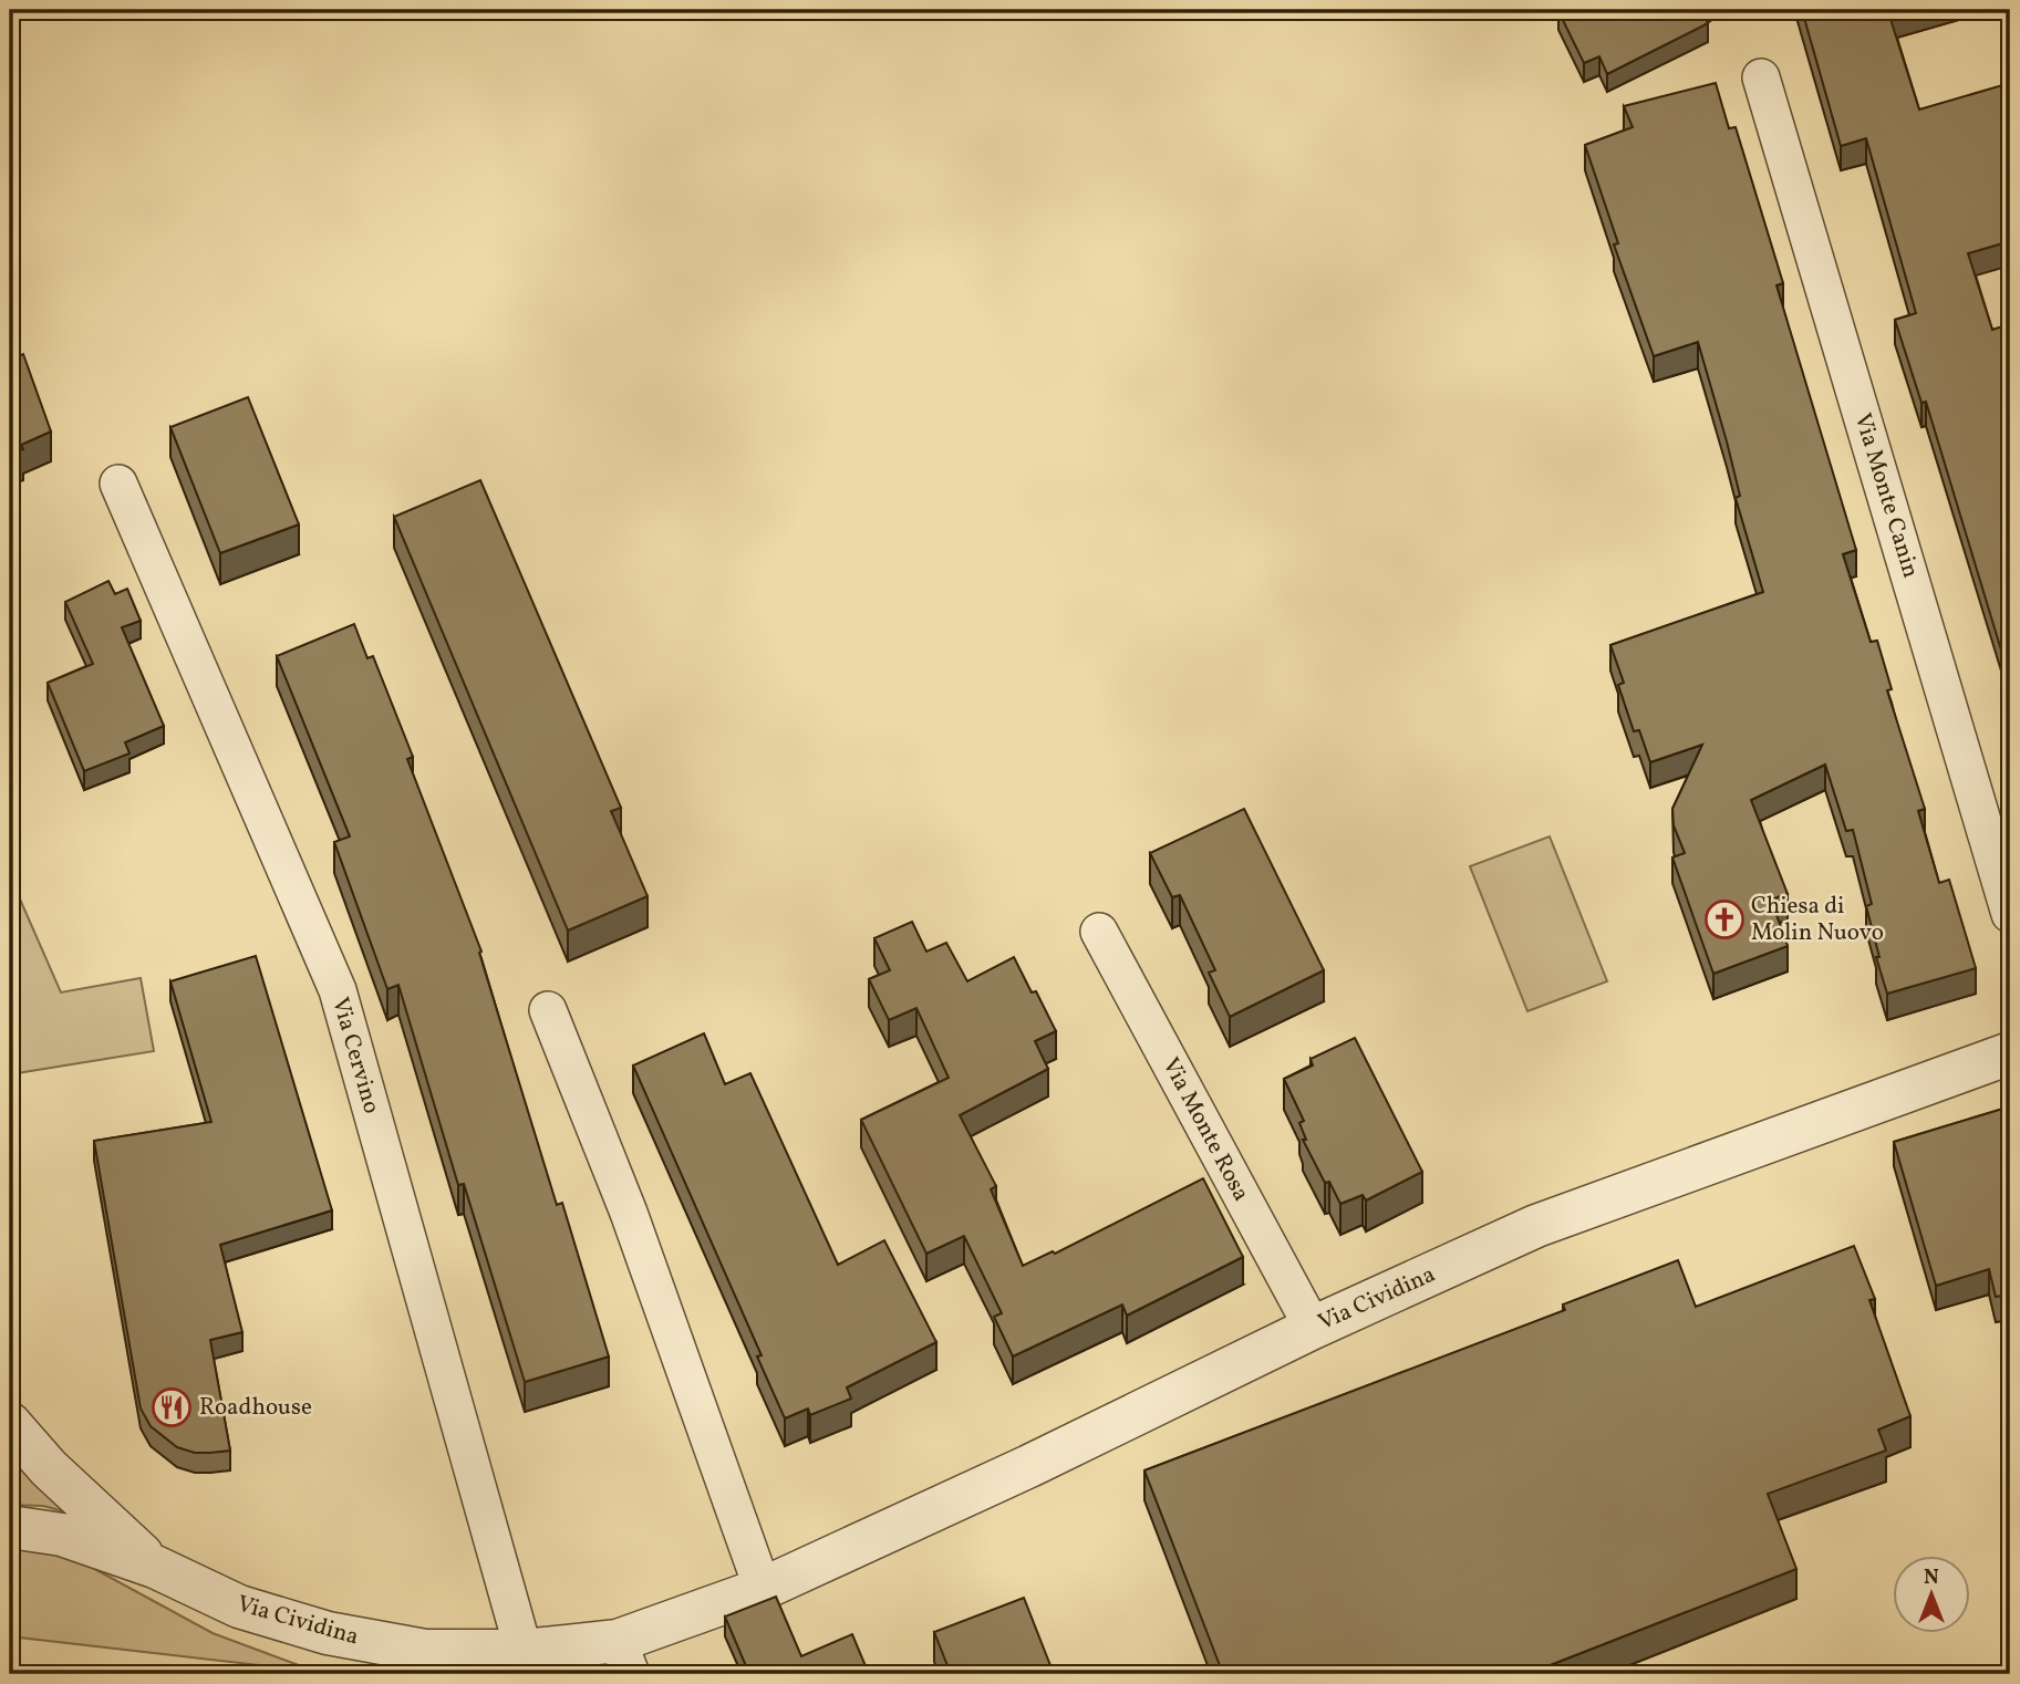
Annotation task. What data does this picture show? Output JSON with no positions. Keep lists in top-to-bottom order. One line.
{"streets":{"street":["Via Monte Canin","Via Cervino","Via Monte Rosa","Via Cividina"]},"crossings":[["Via Cervino","Via Cividina"],["Via Monte Rosa","Via Cividina"]],"places":{"church":["Chiesa di Molin Nuovo"],"restaurant":["Roadhouse"]},"north":"top"}
